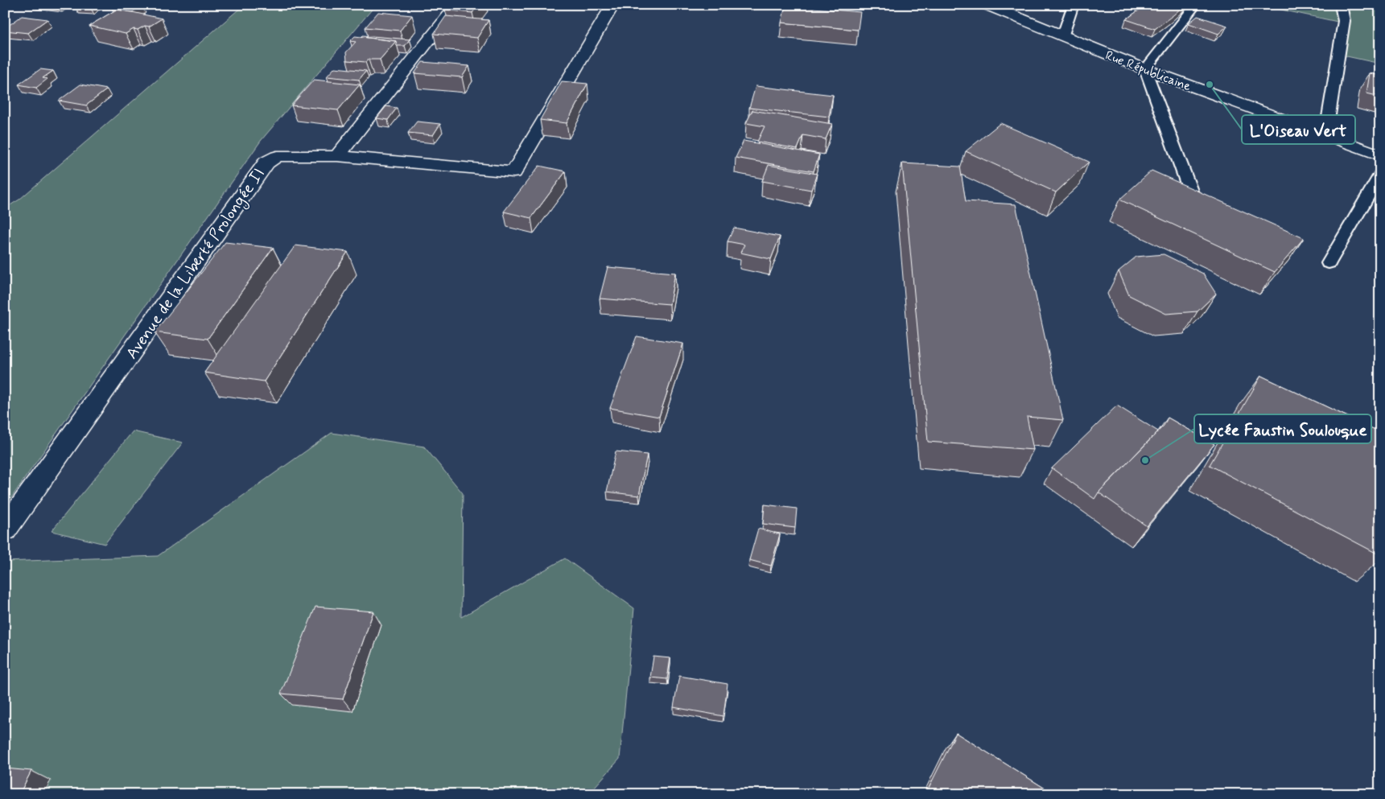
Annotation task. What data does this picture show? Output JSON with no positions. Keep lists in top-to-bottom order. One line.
{"streets":{"street":["Rue Républicaine","Avenue de la Liberté Prolongée II"]},"places":["L'Oiseau Vert","Lycée Faustin Soulouque"]}
